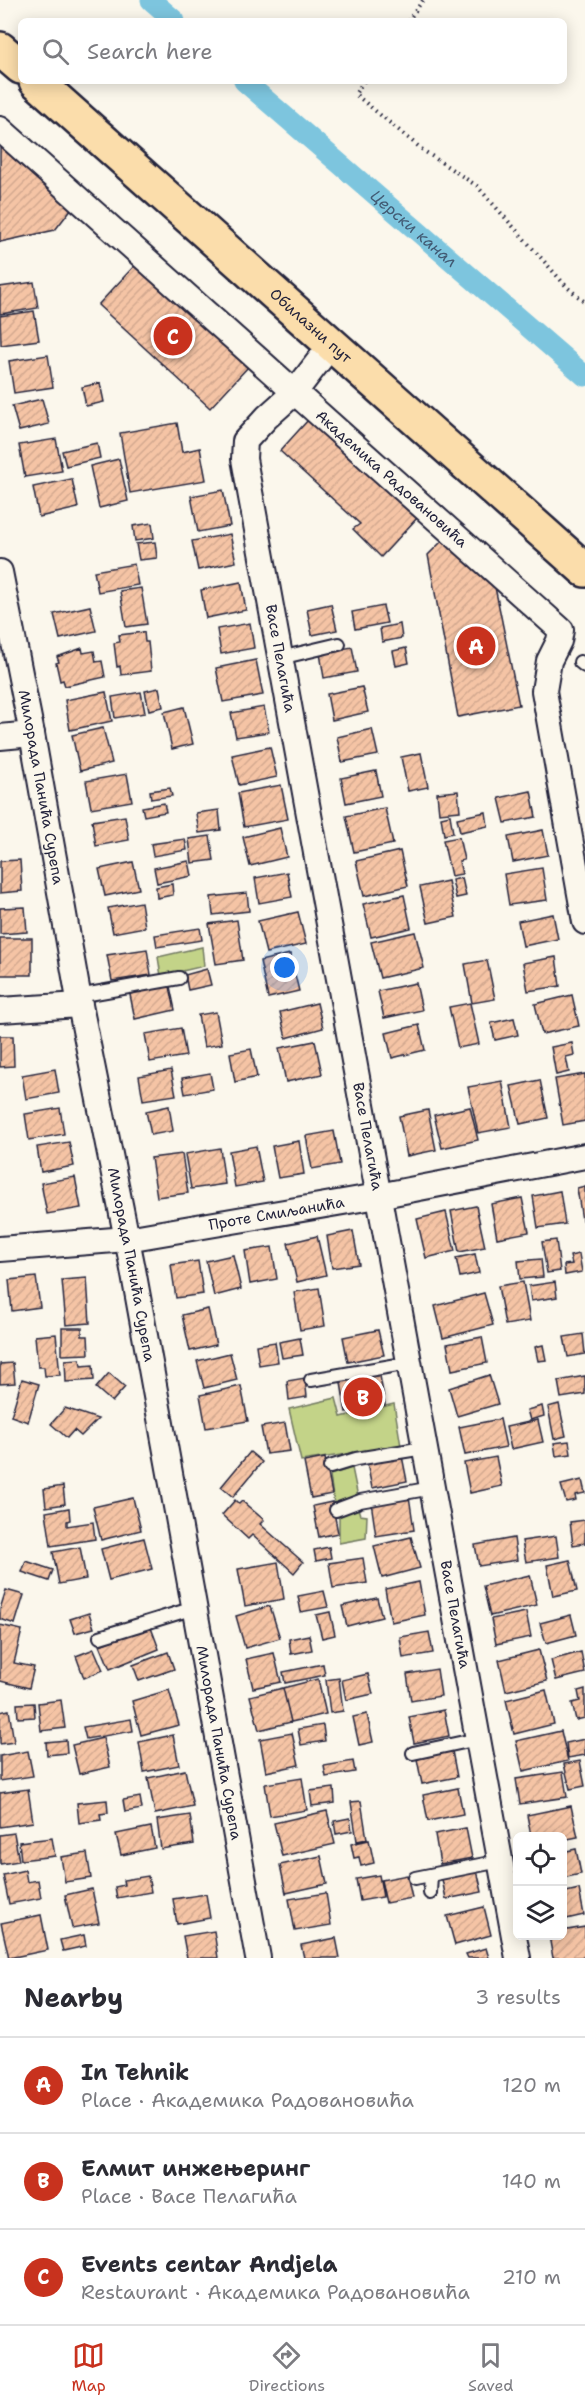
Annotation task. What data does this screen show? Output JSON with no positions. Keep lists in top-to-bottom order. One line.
{"streets":{"main road":["Обилазни пут"],"street":["Академика Радовановића","Васе Пелагића","Милорада Панића Сурепа","Проте Смиљанића"]},"crossings":[["Обилазни пут","Васе Пелагића"],["Академика Радовановића","Васе Пелагића"],["Васе Пелагића","Проте Смиљанића"],["Милорада Панића Сурепа","Проте Смиљанића"]],"water":["Церски канал"],"page":{"search":"Search here","pins":["C","A","B"],"heading":["Nearby","3 results"],"list":[{"mark":"A","name":"In Tehnik","note":"Place · Академика Радовановића","value":"120 m"},{"mark":"B","name":"Елмит инжењеринг","note":"Place · Васе Пелагића","value":"140 m"},{"mark":"C","name":"Events centar Andjela","note":"Restaurant · Академика Радовановића","value":"210 m"}],"nav":["Map","Directions","Saved"]}}
